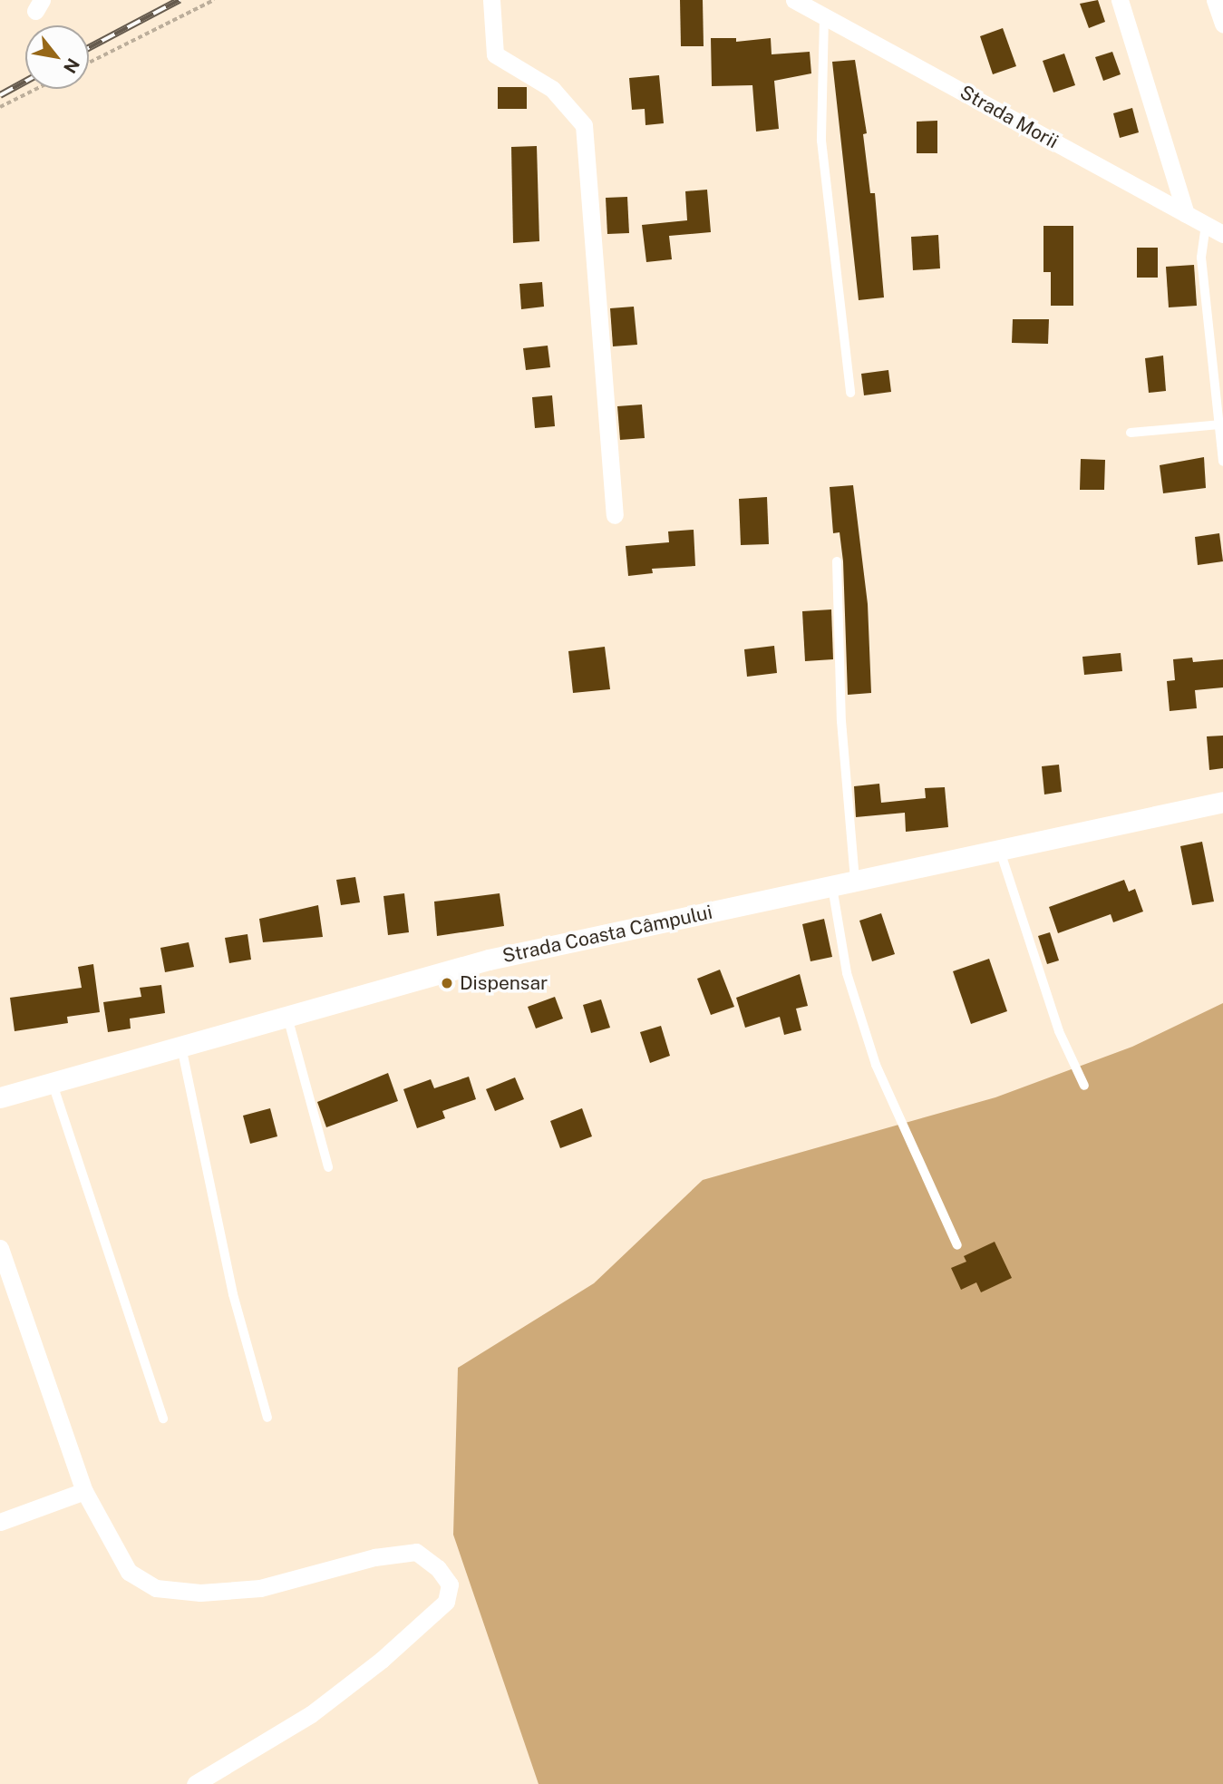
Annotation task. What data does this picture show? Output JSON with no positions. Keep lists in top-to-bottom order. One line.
{"streets":{"street":["Strada Morii","Strada Coasta Câmpului"]},"places":["Dispensar"],"north":"bottom right"}
